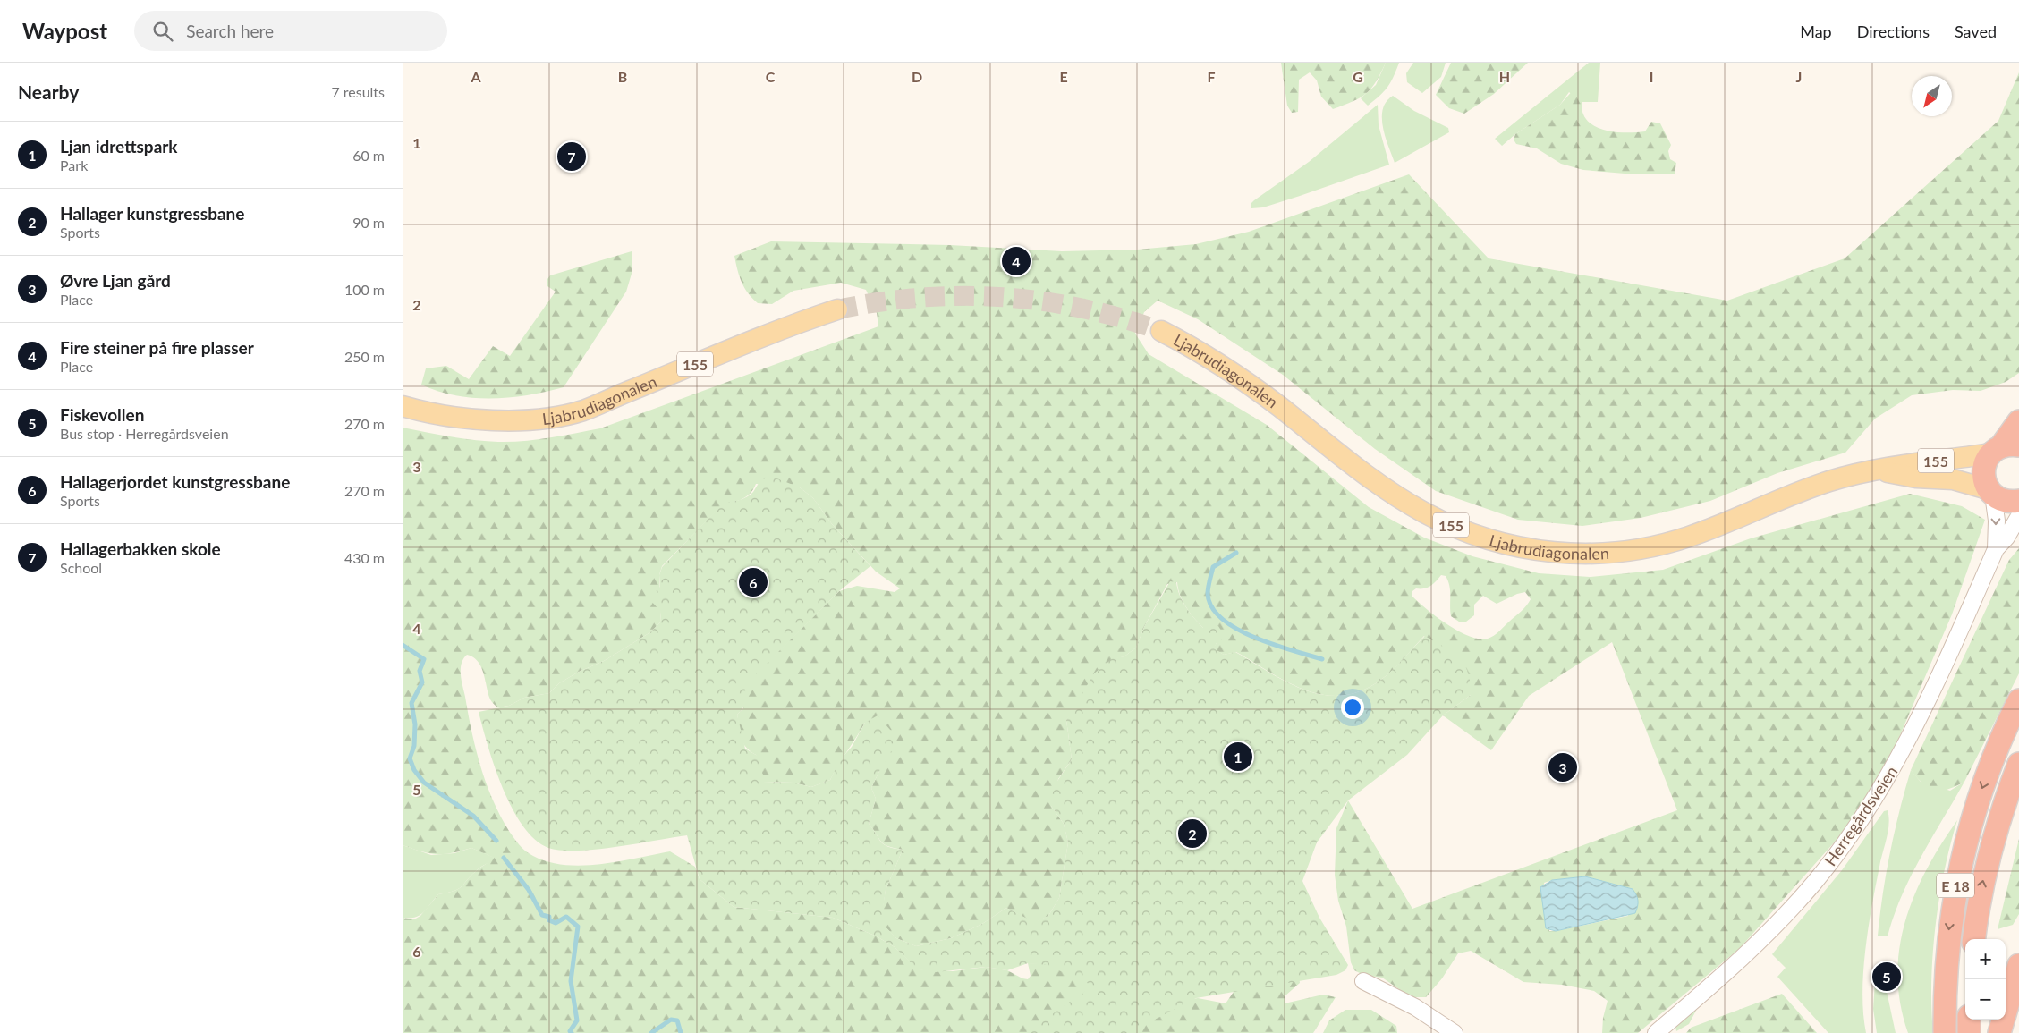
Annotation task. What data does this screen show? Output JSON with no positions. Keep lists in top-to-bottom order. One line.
{"streets":{"highway":["E 18"],"main road":["155","Ljabrudiagonalen"],"street":["Herregårdsveien"]},"crossings":[["Ljabrudiagonalen","Herregårdsveien"]],"north":"bottom left","page":{"header":"Waypost","search":"Search here","nav":["Map","Directions","Saved"],"heading":["Nearby","7 results"],"list":[{"mark":"1","name":"Ljan idrettspark","note":"Park","value":"60 m"},{"mark":"2","name":"Hallager kunstgressbane","note":"Sports","value":"90 m"},{"mark":"3","name":"Øvre Ljan gård","note":"Place","value":"100 m"},{"mark":"4","name":"Fire steiner på fire plasser","note":"Place","value":"250 m"},{"mark":"5","name":"Fiskevollen","note":"Bus stop · Herregårdsveien","value":"270 m"},{"mark":"6","name":"Hallagerjordet kunstgressbane","note":"Sports","value":"270 m"},{"mark":"7","name":"Hallagerbakken skole","note":"School","value":"430 m"}],"pins":["7","4","6","1","3","2","5"],"map_buttons":["+","−"]},"grid":{"columns":["A","B","C","D","E","F","G","H","I","J"],"rows":["1","2","3","4","5","6"]}}
